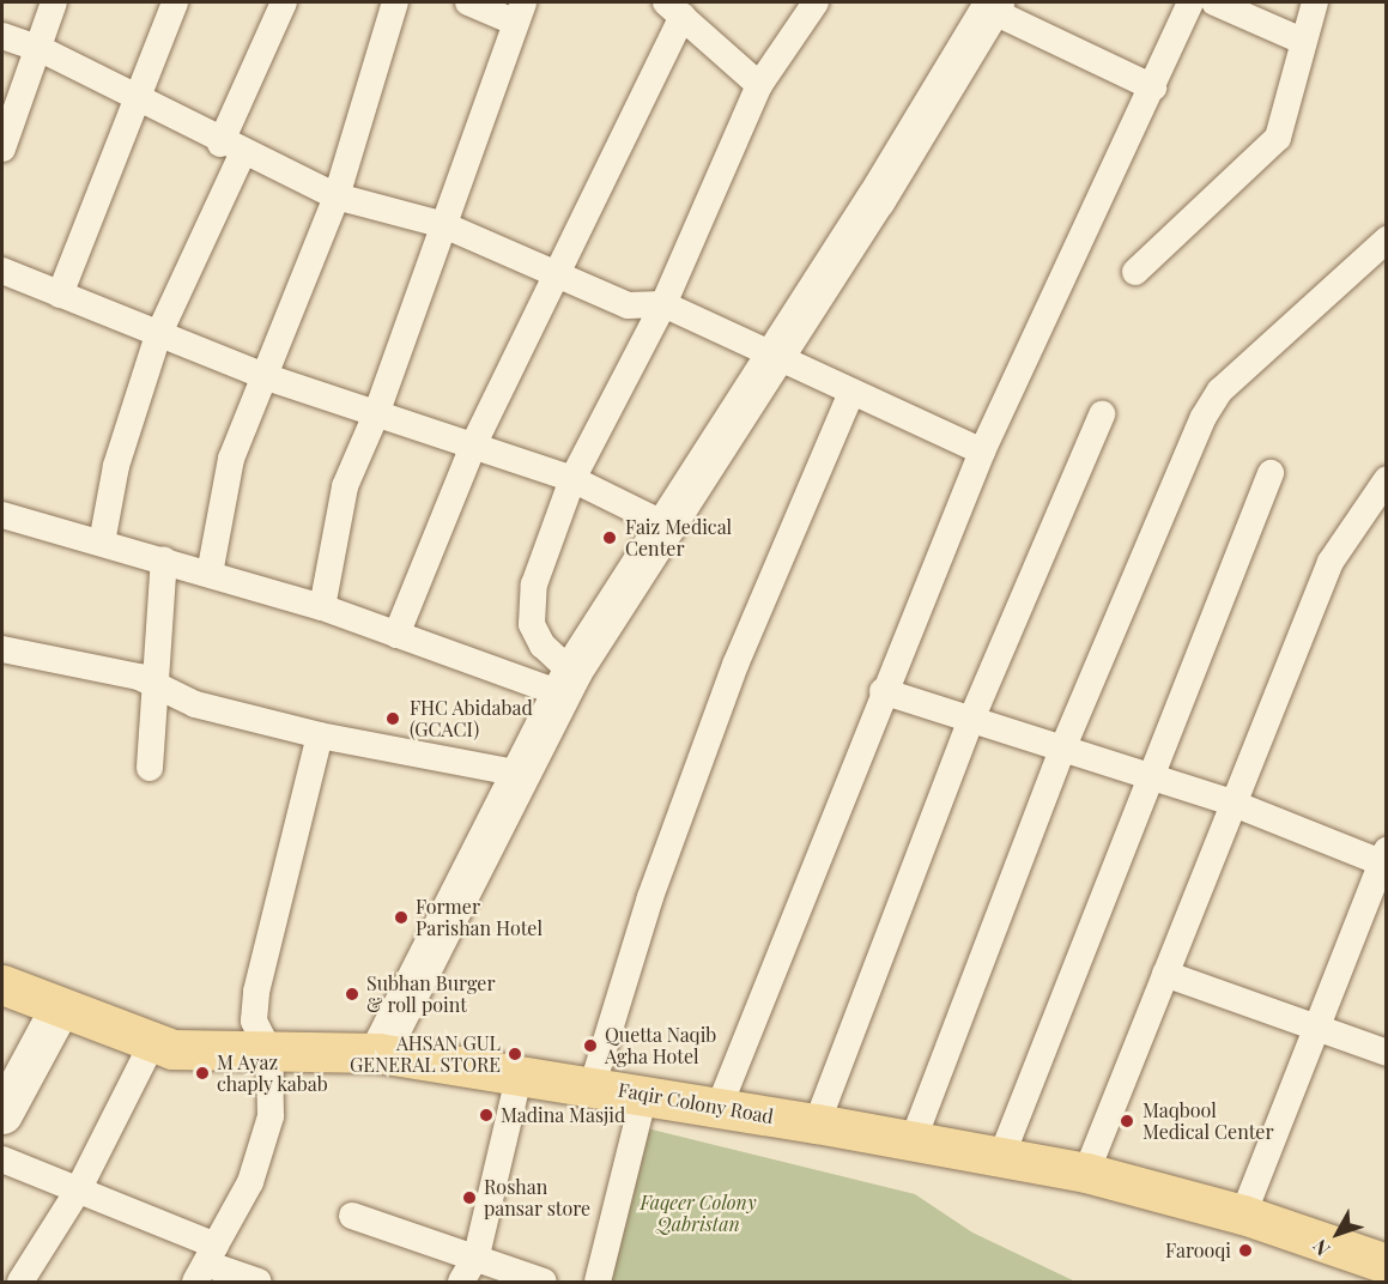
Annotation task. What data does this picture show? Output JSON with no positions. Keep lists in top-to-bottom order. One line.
{"streets":{"main road":["Faqir Colony Road"]},"parks":["Faqeer Colony Qabristan"],"places":["Faiz Medical Center","FHC Abidabad (GCACI)","Former Parishan Hotel","Subhan Burger & roll point","Quetta Naqib Agha Hotel","AHSAN GUL GENERAL STORE","M Ayaz chaply kabab","Madina Masjid","Maqbool Medical Center","Roshan pansar store","Farooqi"],"north":"bottom left"}
